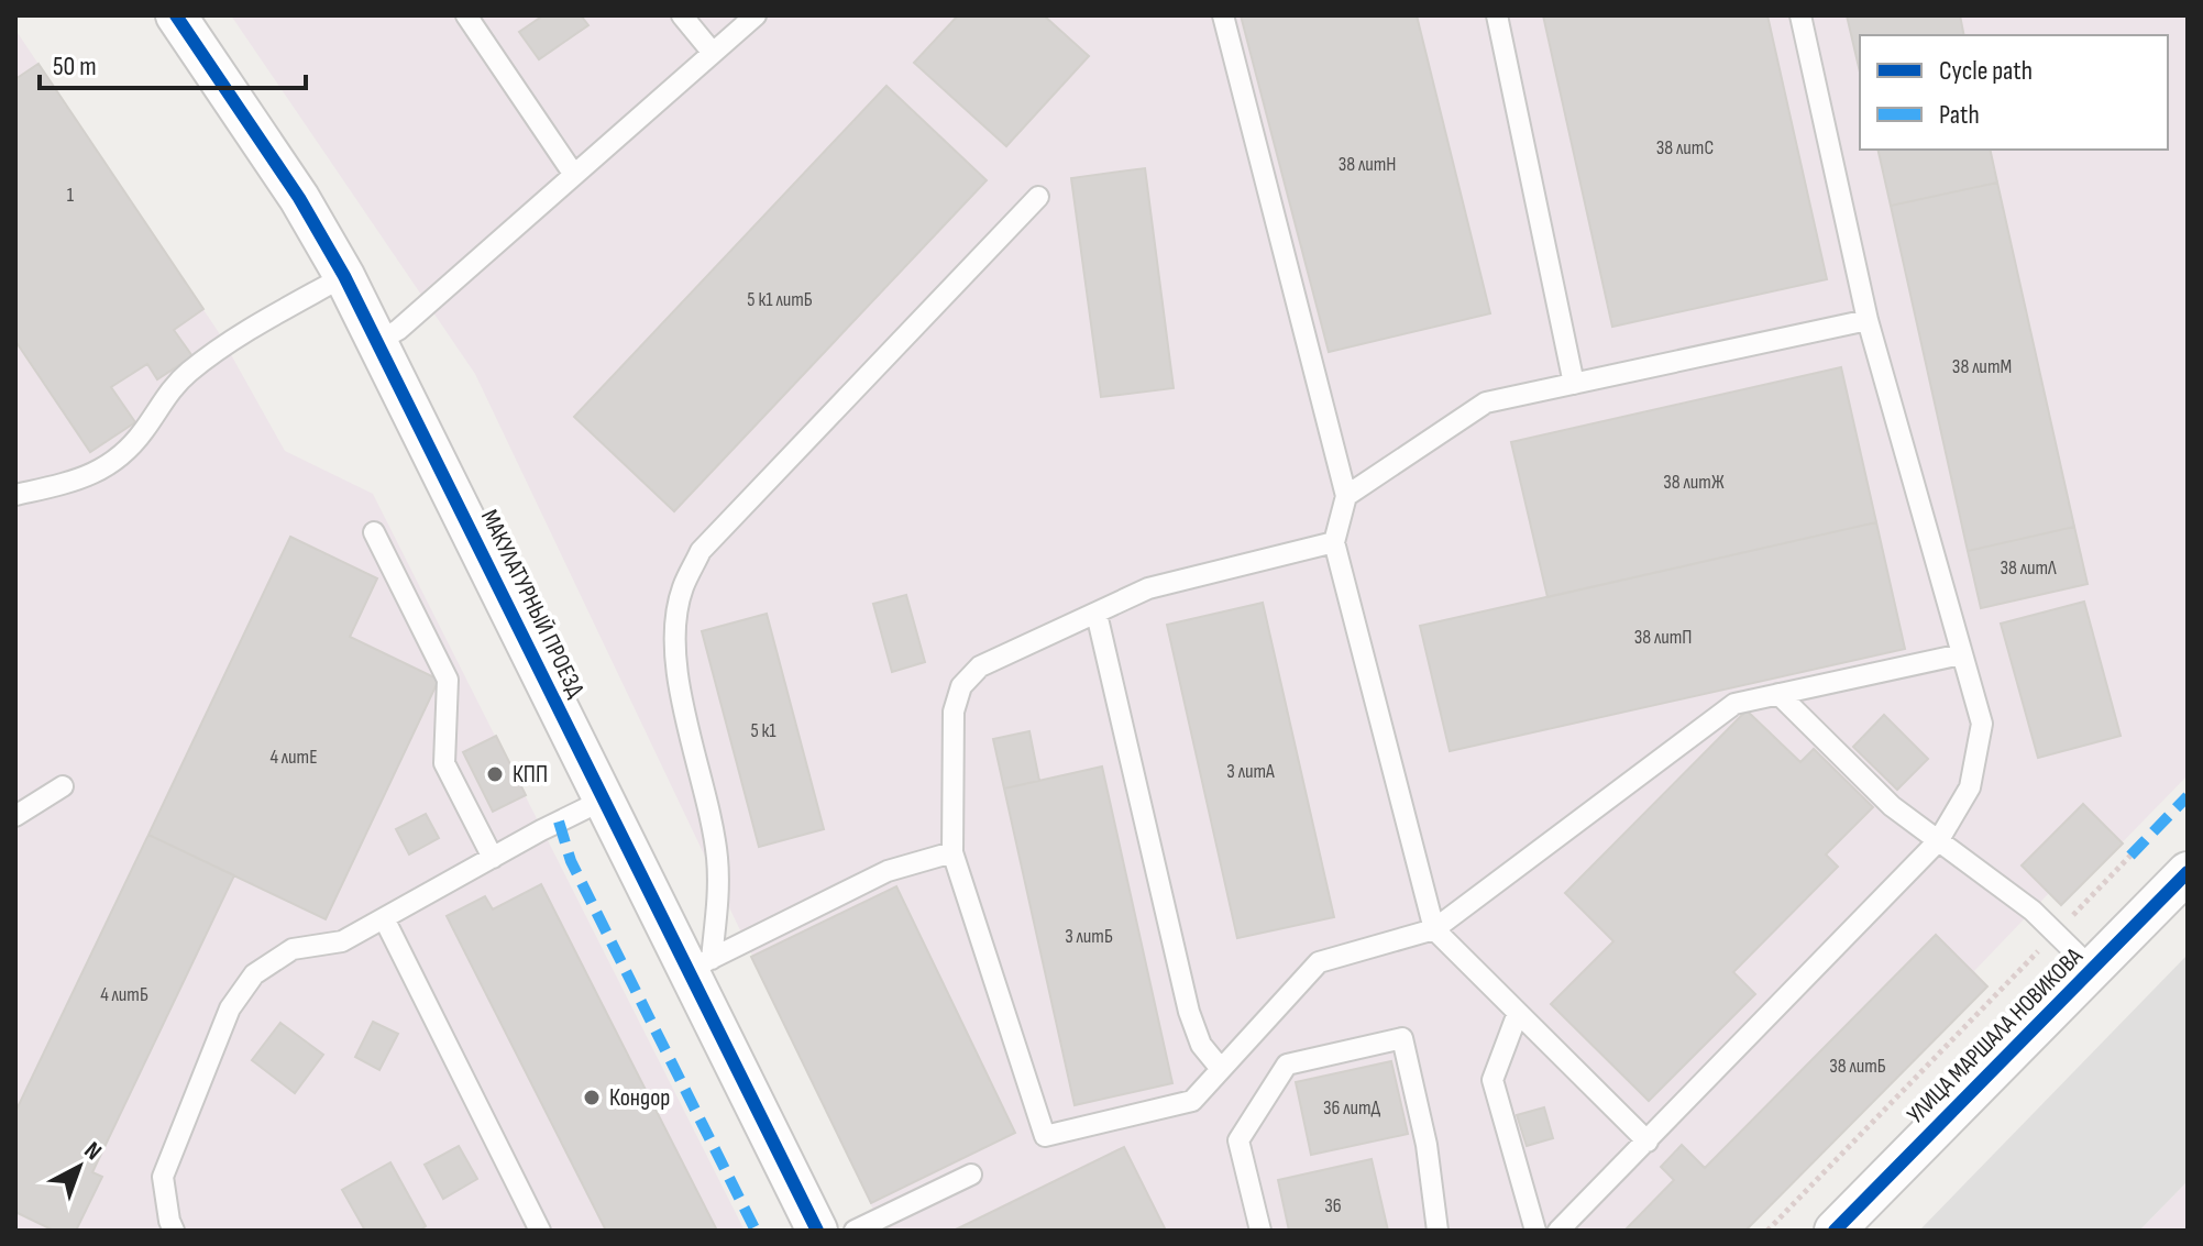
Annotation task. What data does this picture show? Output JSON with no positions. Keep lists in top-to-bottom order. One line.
{"streets":{"street":["МАКУЛАТУРНЫЙ ПРОЕЗД","УЛИЦА МАРШАЛА НОВИКОВА"]},"places":["КПП","Кондор"],"house_numbers":["38 литС","38 литН","1","5 к1 литБ","38 литМ","38 литЖ","38 литЛ","38 литП","5 к1","4 литЕ","3 литА","3 литБ","4 литБ","38 литБ","36 литД","36"],"legend":["Cycle path","Path"],"scale_bar":"50 m","north":"top right"}
